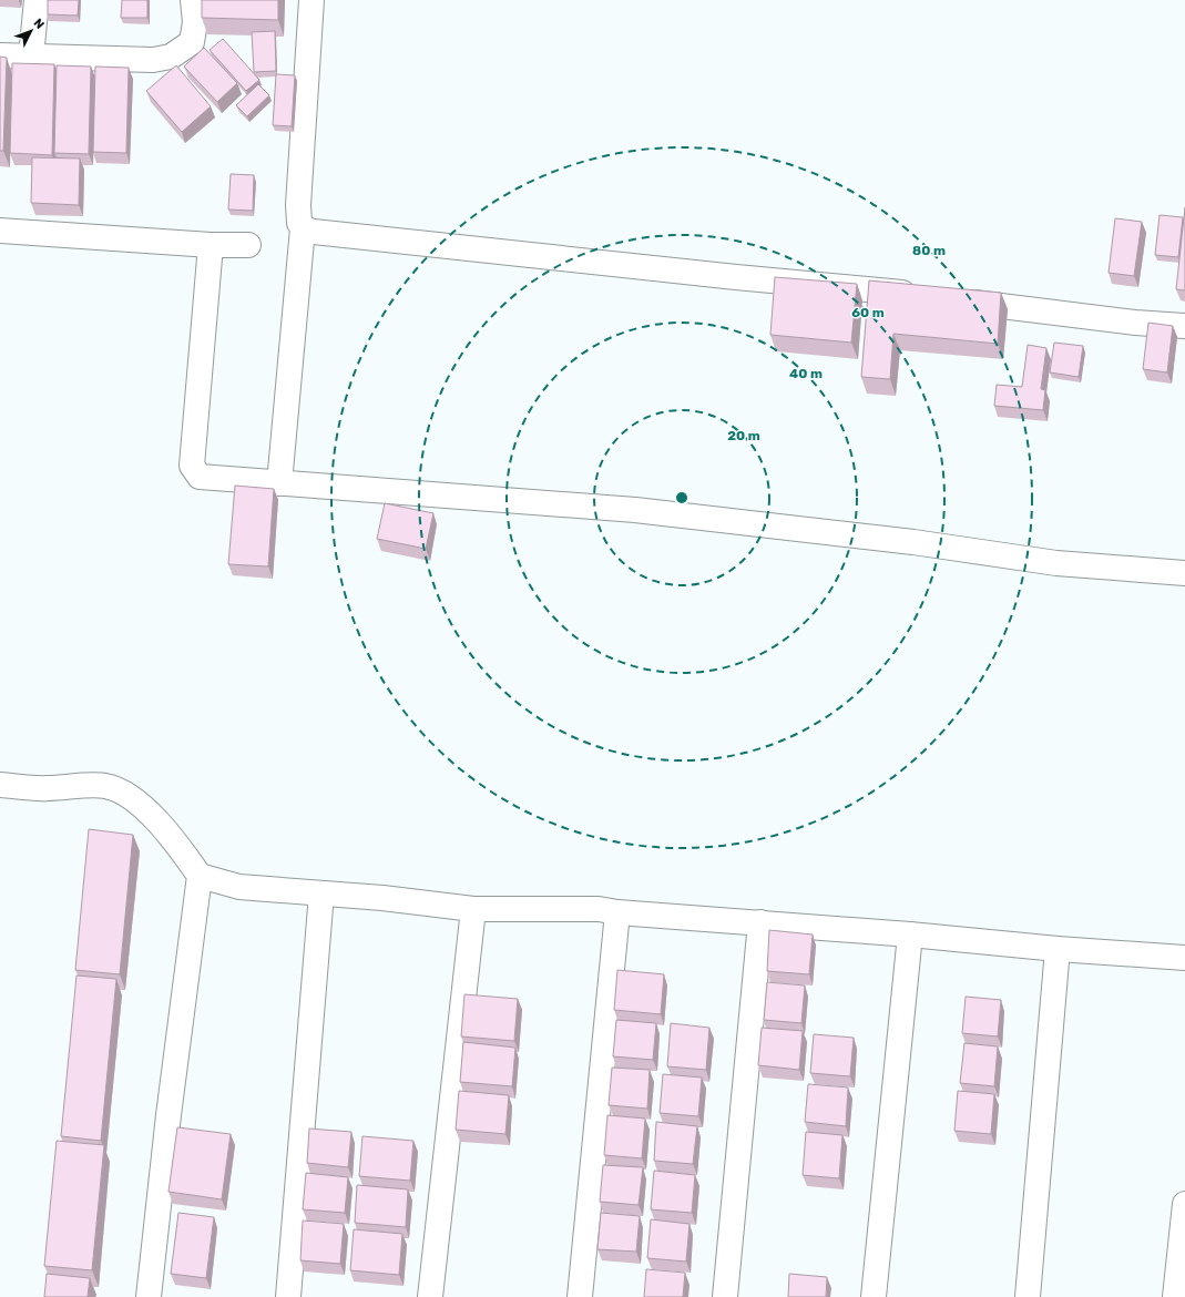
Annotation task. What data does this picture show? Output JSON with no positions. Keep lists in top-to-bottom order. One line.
{"north":"top right","rings":["80 m","60 m","40 m","20 m"]}
